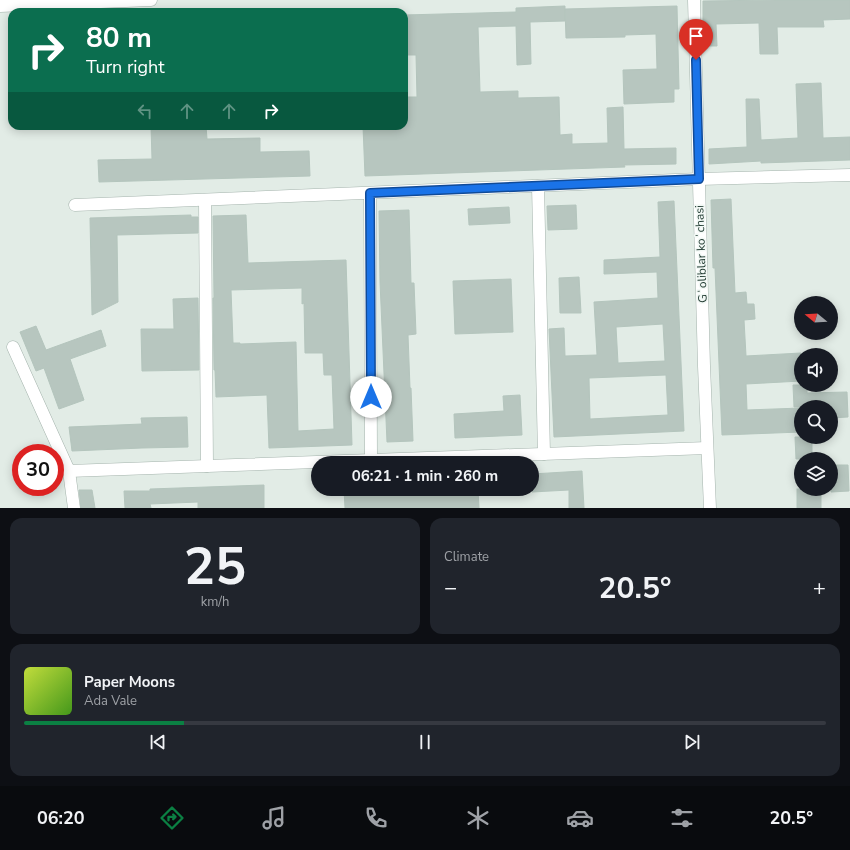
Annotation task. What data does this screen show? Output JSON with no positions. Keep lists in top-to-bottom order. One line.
{"streets":{"street":["Gʻoliblar koʻchasi"]},"north":"left","page":{"turn":["80 m","Turn right"],"limit":"30","trip":"06:21 · 1 min · 260 m","tile":[["25","km/h"],"Climate"],"heat":["−","20.5°","+"],"song":["Paper Moons","Ada Vale"],"tabs":["06:20","20.5°"]}}
